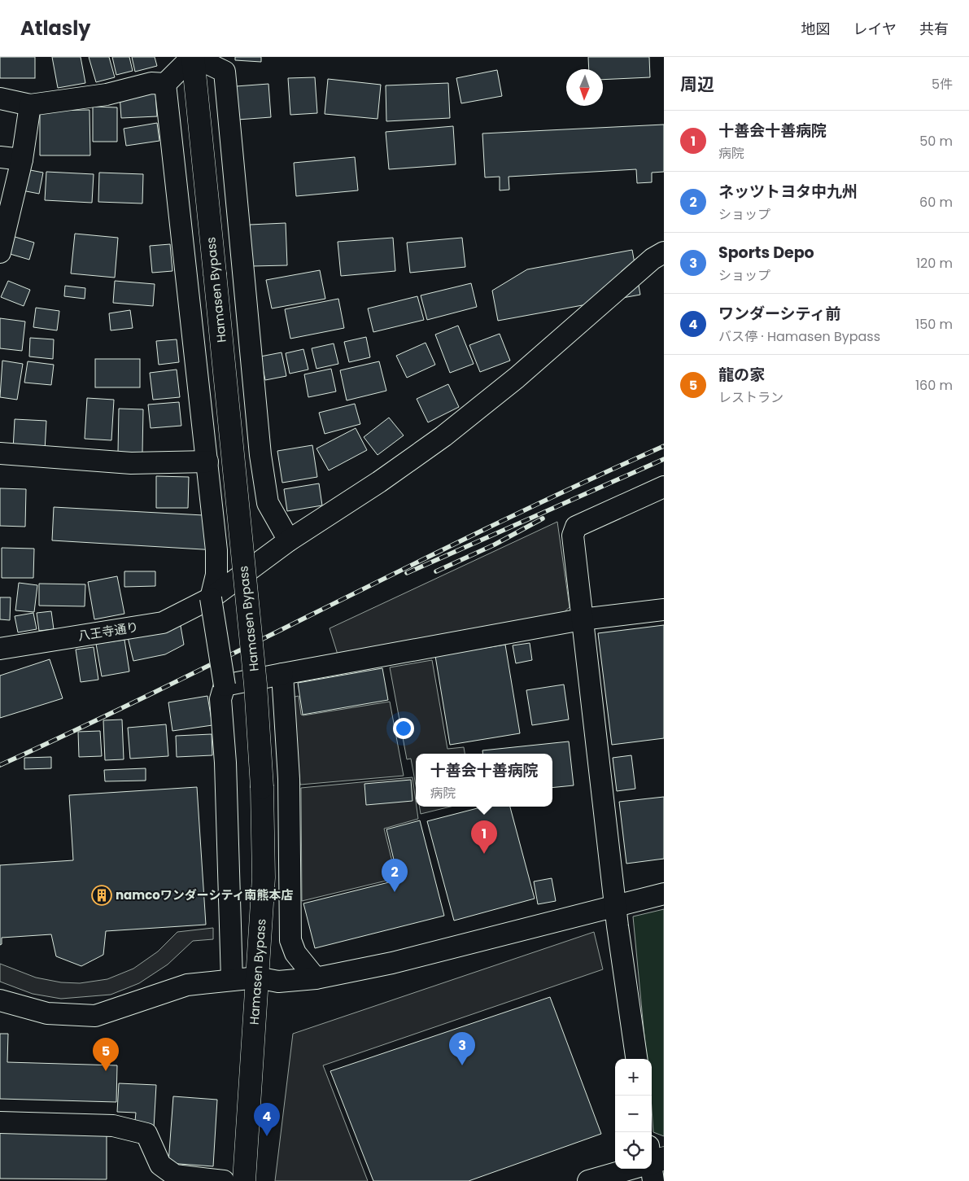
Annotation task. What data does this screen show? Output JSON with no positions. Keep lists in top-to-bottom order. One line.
{"streets":{"highway":["Hamasen Bypass"],"street":["八王寺通り"]},"places":{"building":["namcoワンダーシティ南熊本店"]},"north":"bottom","page":{"header":"Atlasly","nav":["地図","レイヤ","共有"],"heading":["周辺","5件"],"list":[{"mark":"1","name":"十善会十善病院","note":"病院","value":"50 m"},{"mark":"2","name":"ネッツトヨタ中九州","note":"ショップ","value":"60 m"},{"mark":"3","name":"Sports Depo","note":"ショップ","value":"120 m"},{"mark":"4","name":"ワンダーシティ前","note":"バス停 · Hamasen Bypass","value":"150 m"},{"mark":"5","name":"龍の家","note":"レストラン","value":"160 m"}],"popup":["十善会十善病院","病院"],"pins":["1","2","3","5","4"],"map_buttons":["+","−"]}}
